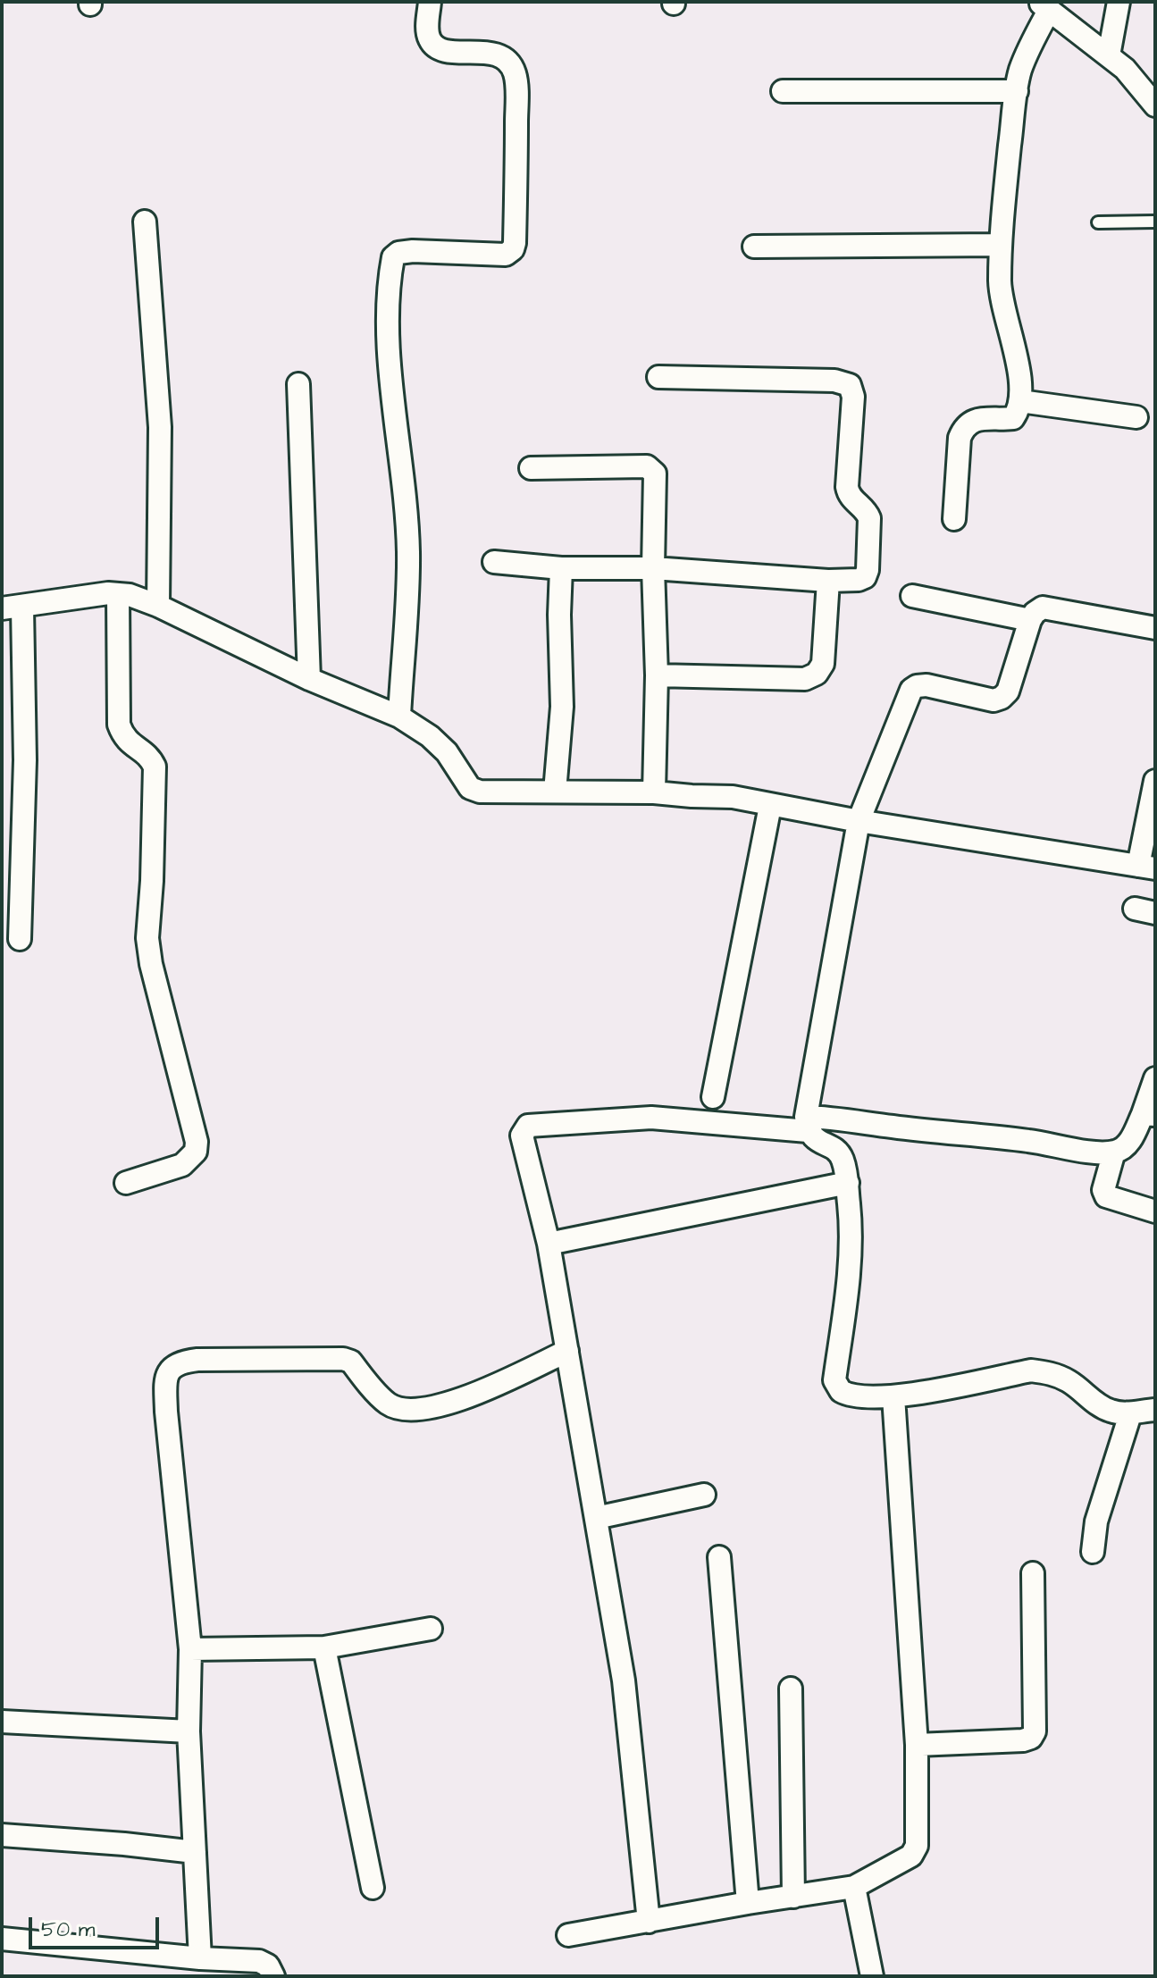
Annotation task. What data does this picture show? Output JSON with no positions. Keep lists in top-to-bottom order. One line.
{"scale_bar":"50 m"}
